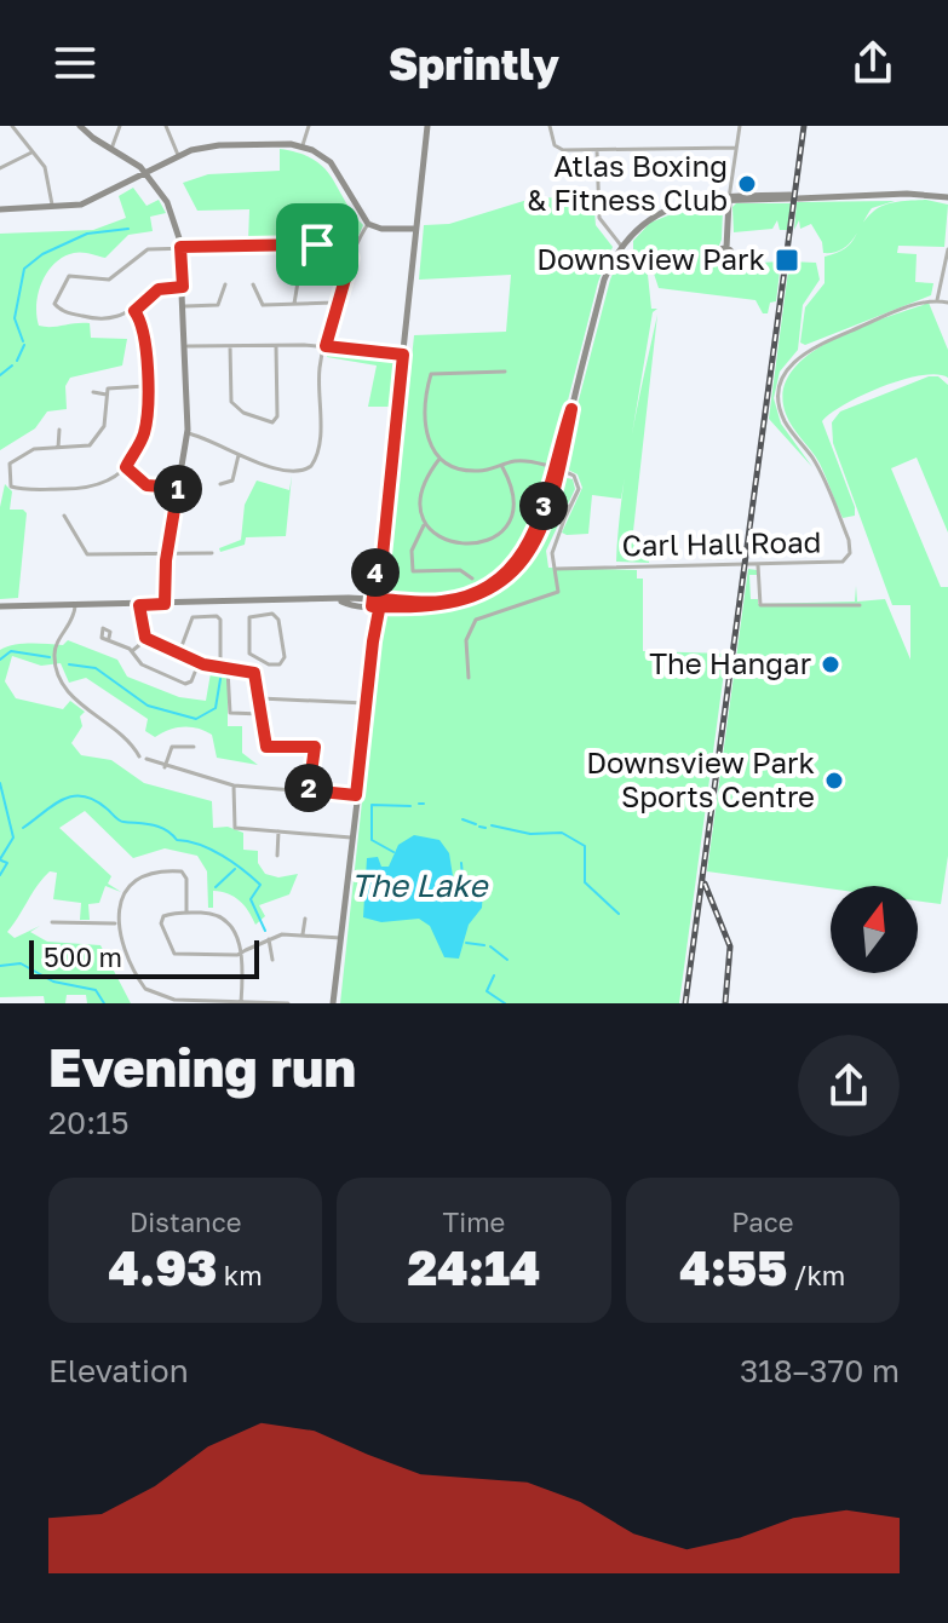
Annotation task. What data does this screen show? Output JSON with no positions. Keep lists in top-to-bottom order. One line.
{"streets":{"street":["Carl Hall Road"]},"water":["The Lake"],"places":{"other":["Atlas Boxing & Fitness Club","The Hangar","Downsview Park Sports Centre"],"transit":["Downsview Park"]},"scale_bar":"500 m","north":"top","page":{"header":"Sprintly","pins":["1","3","4","2"],"scale":"500 m","heading":["Evening run","20:15"],"stats":[["Distance","4.93 km"],["Time","24:14"],["Pace","4:55 /km"]],"chart":["Elevation","318–370 m"]}}
